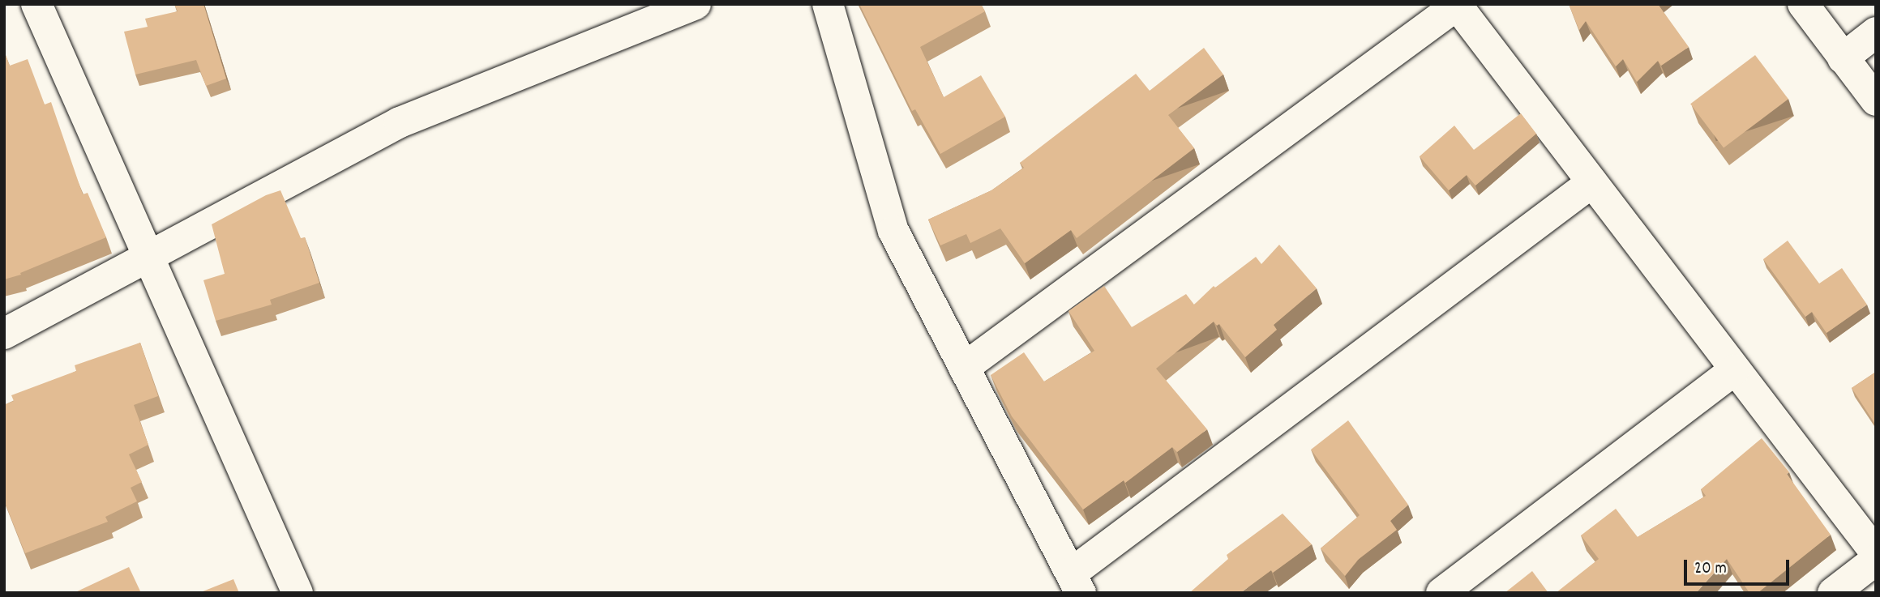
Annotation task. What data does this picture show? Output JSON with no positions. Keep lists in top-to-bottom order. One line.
{"scale_bar":"20 m"}
